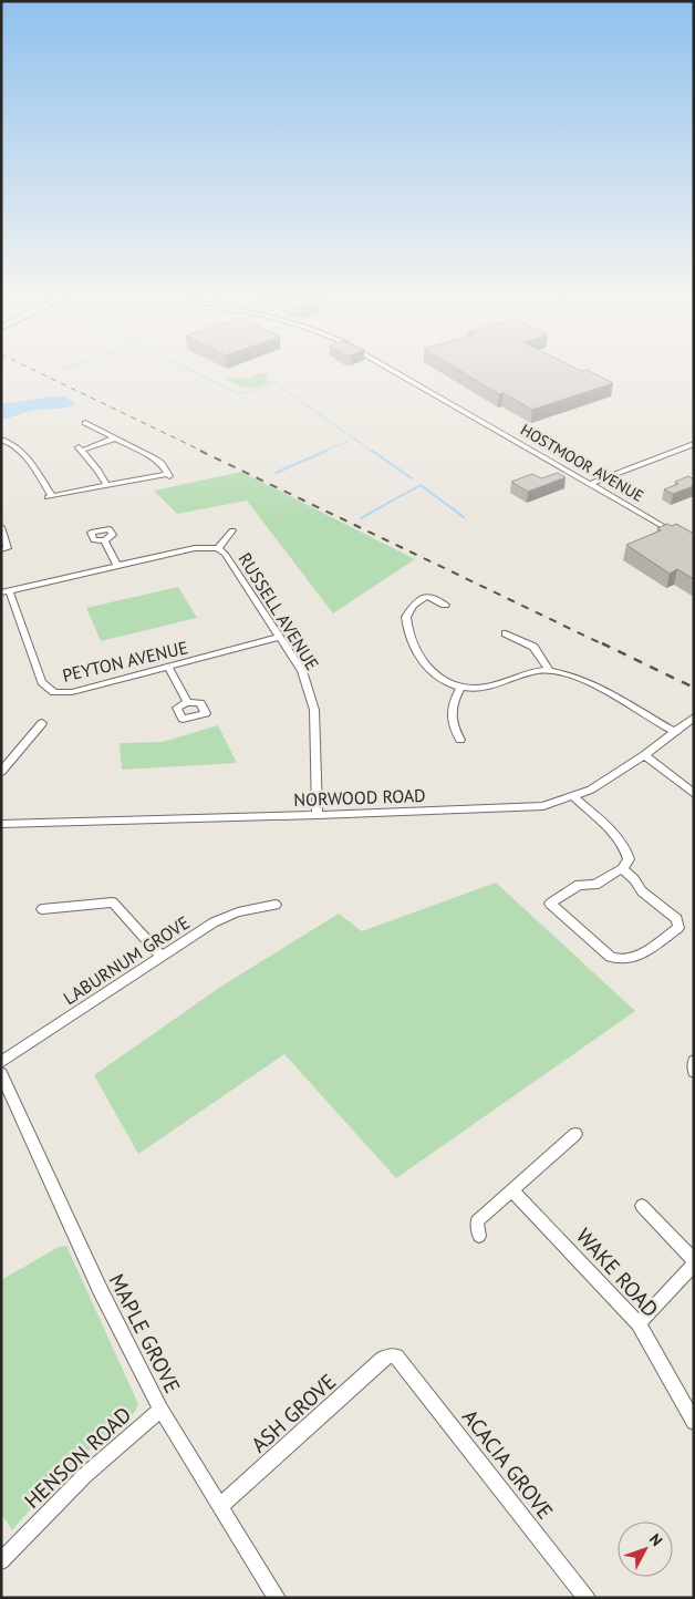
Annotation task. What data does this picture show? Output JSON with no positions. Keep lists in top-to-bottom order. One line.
{"streets":{"street":["HOSTMOOR AVENUE","RUSSELL AVENUE","PEYTON AVENUE","NORWOOD ROAD","LABURNUM GROVE","WAKE ROAD","MAPLE GROVE","ASH GROVE","HENSON ROAD","ACACIA GROVE"]},"crossings":[["RUSSELL AVENUE","PEYTON AVENUE"],["RUSSELL AVENUE","NORWOOD ROAD"],["MAPLE GROVE","ASH GROVE"],["MAPLE GROVE","HENSON ROAD"],["ASH GROVE","ACACIA GROVE"]],"north":"top right"}
